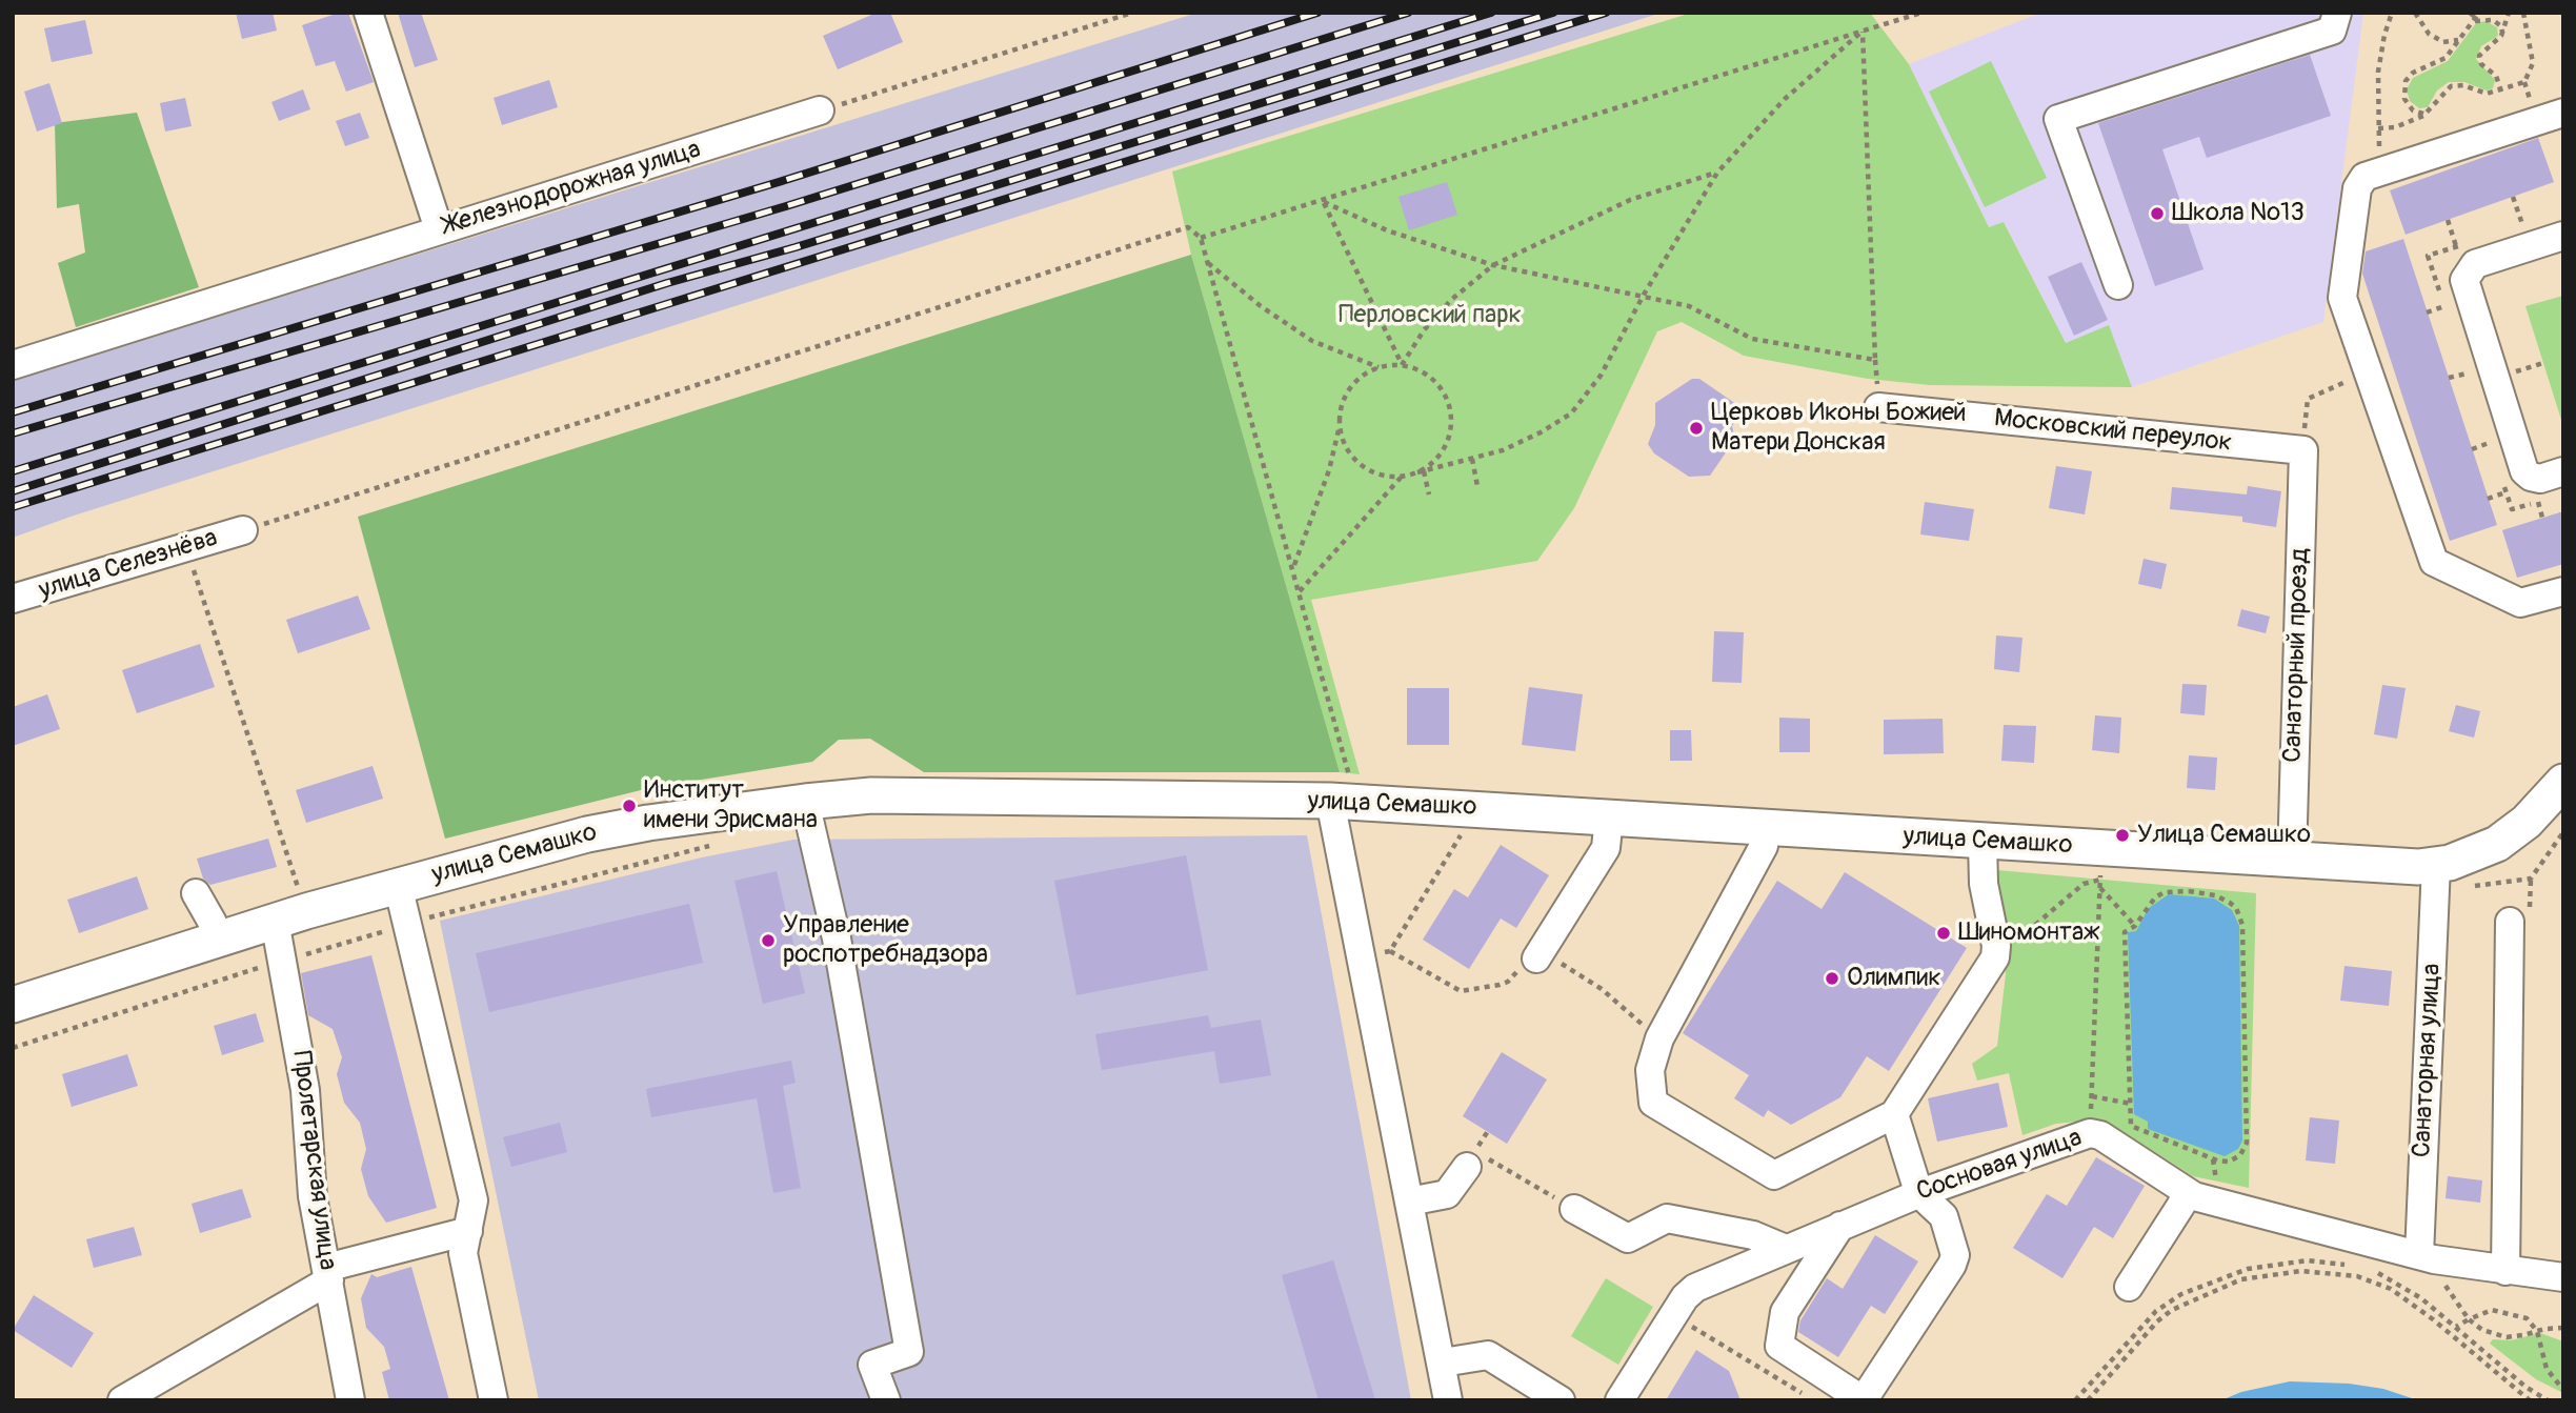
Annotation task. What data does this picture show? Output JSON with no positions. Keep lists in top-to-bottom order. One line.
{"streets":{"main road":["улица Семашко"],"street":["Железнодорожная улица","Московский переулок","улица Селезнёва","Санаторный проезд","Санаторная улица","Пролетарская улица","Сосновая улица"]},"crossings":[["Московский переулок","Санаторный проезд"],["Санаторный проезд","улица Семашко"],["улица Семашко","Санаторная улица"],["улица Семашко","Пролетарская улица"],["Санаторная улица","Сосновая улица"]],"parks":["Перловский парк"],"places":["Школа №13","Церковь Иконы Божией Матери Донская","Институт имени Эрисмана","Улица Семашко","Шиномонтаж","Управление роспотребнадзора","Олимпик"]}
